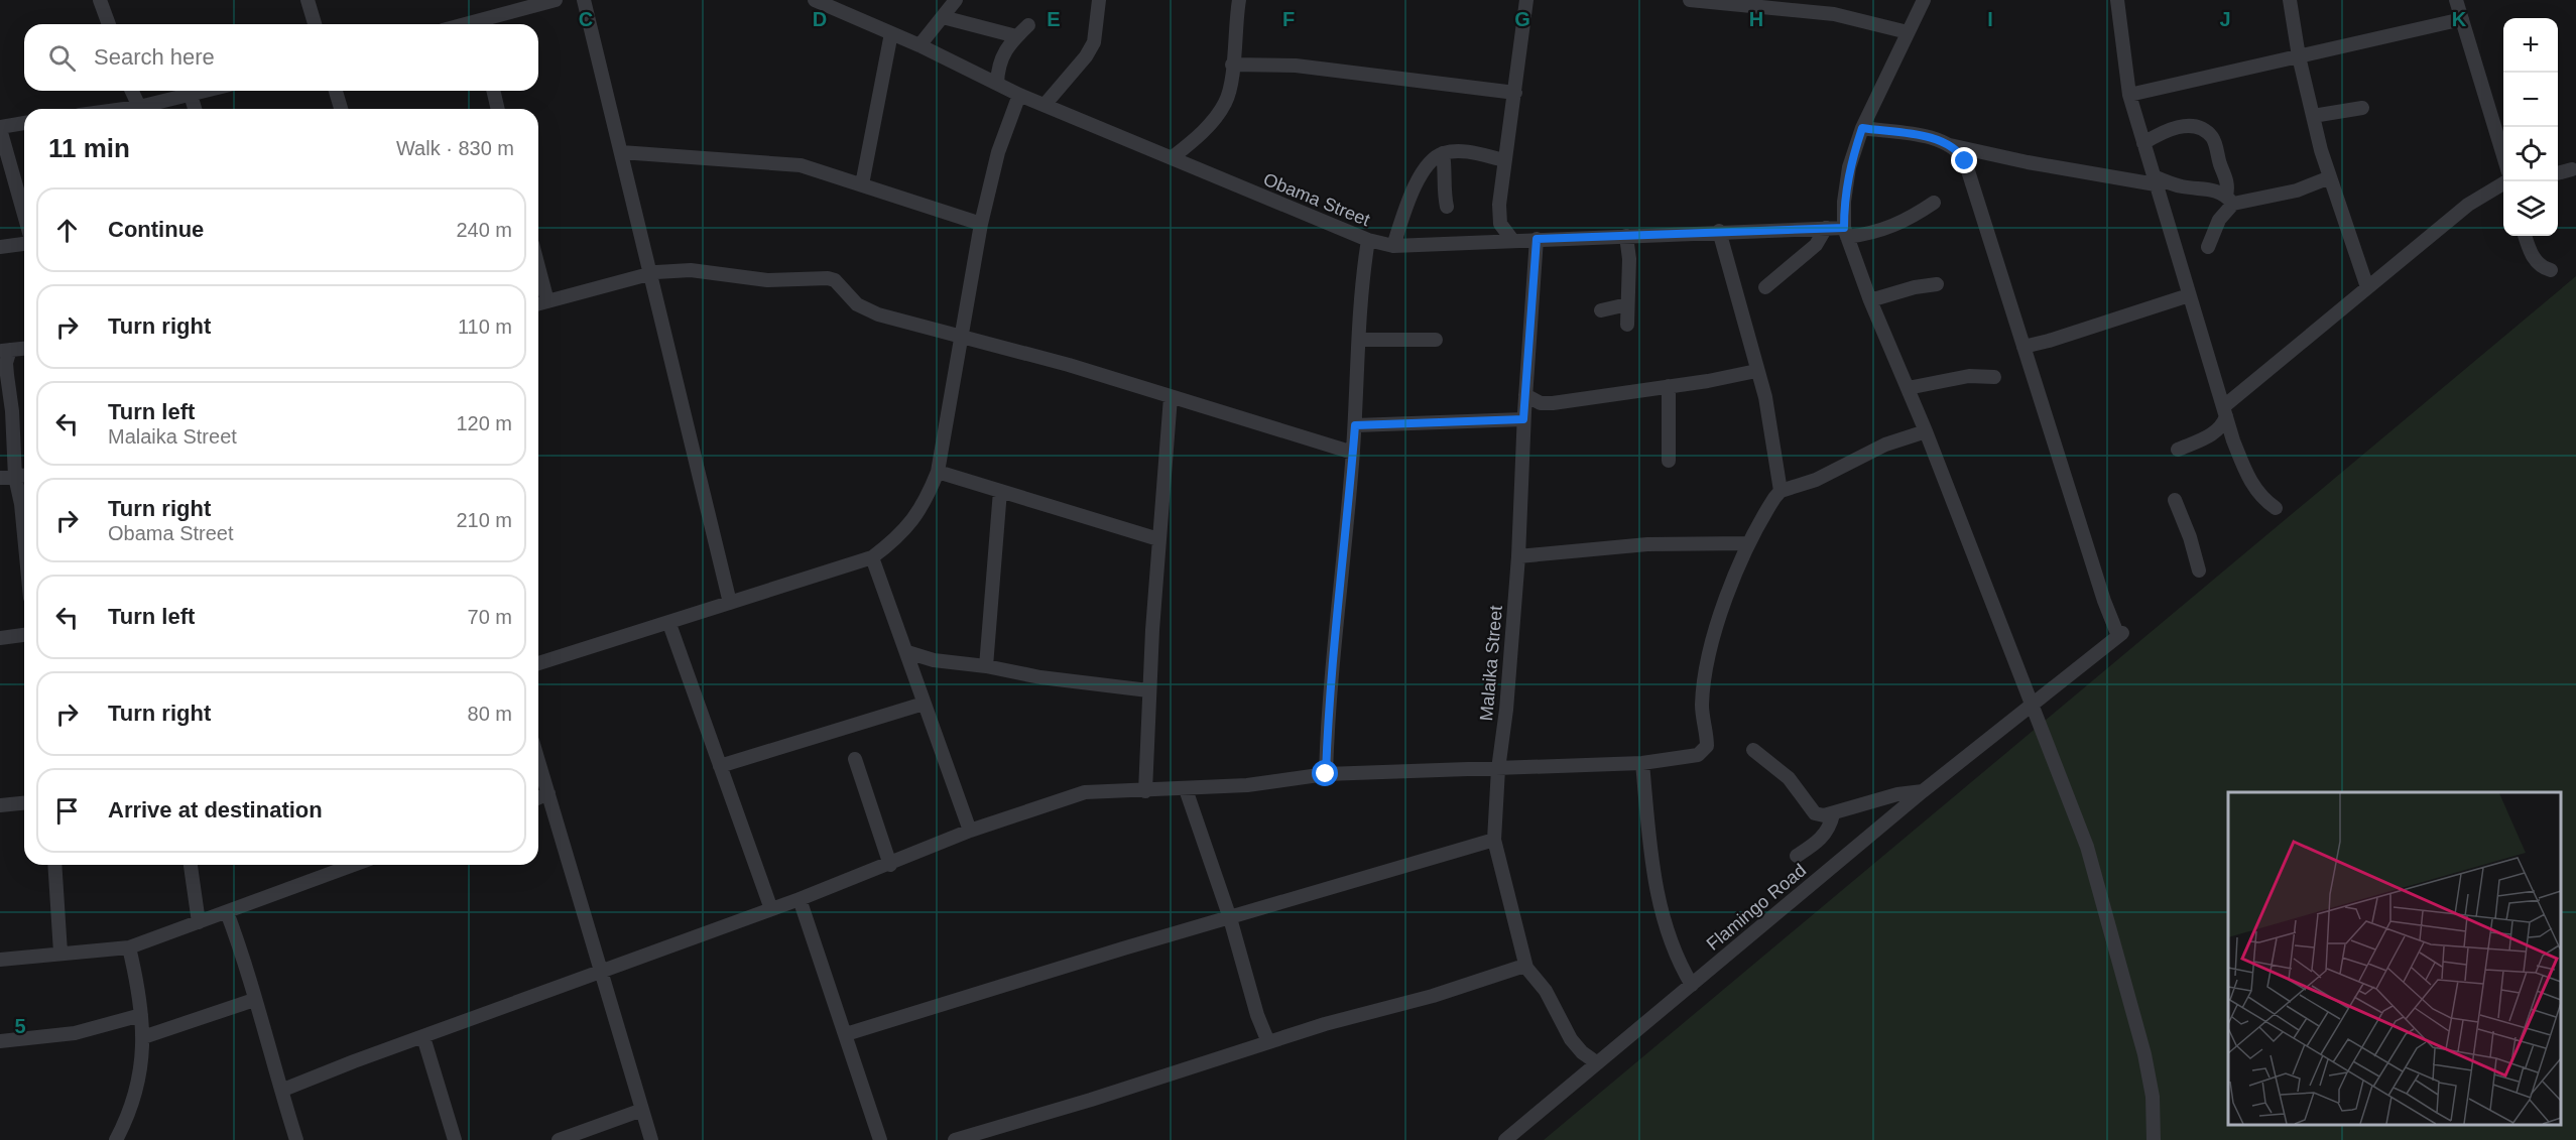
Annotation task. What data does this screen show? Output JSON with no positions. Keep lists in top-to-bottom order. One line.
{"streets":{"street":["Obama Street","Malaika Street","Flamingo Road"]},"crossings":[["Obama Street","Malaika Street"],["Malaika Street","Flamingo Road"]],"page":{"map_buttons":["+","−"],"search":"Search here","heading":["11 min","Walk · 830 m"],"list":[["Continue","240 m"],["Turn right","110 m"],["Turn left","Malaika Street","120 m"],["Turn right","Obama Street","210 m"],["Turn left","70 m"],["Turn right","80 m"],"Arrive at destination"]},"grid":{"columns":["C","D","E","F","G","H","I","J","K"],"rows":["5"]}}
